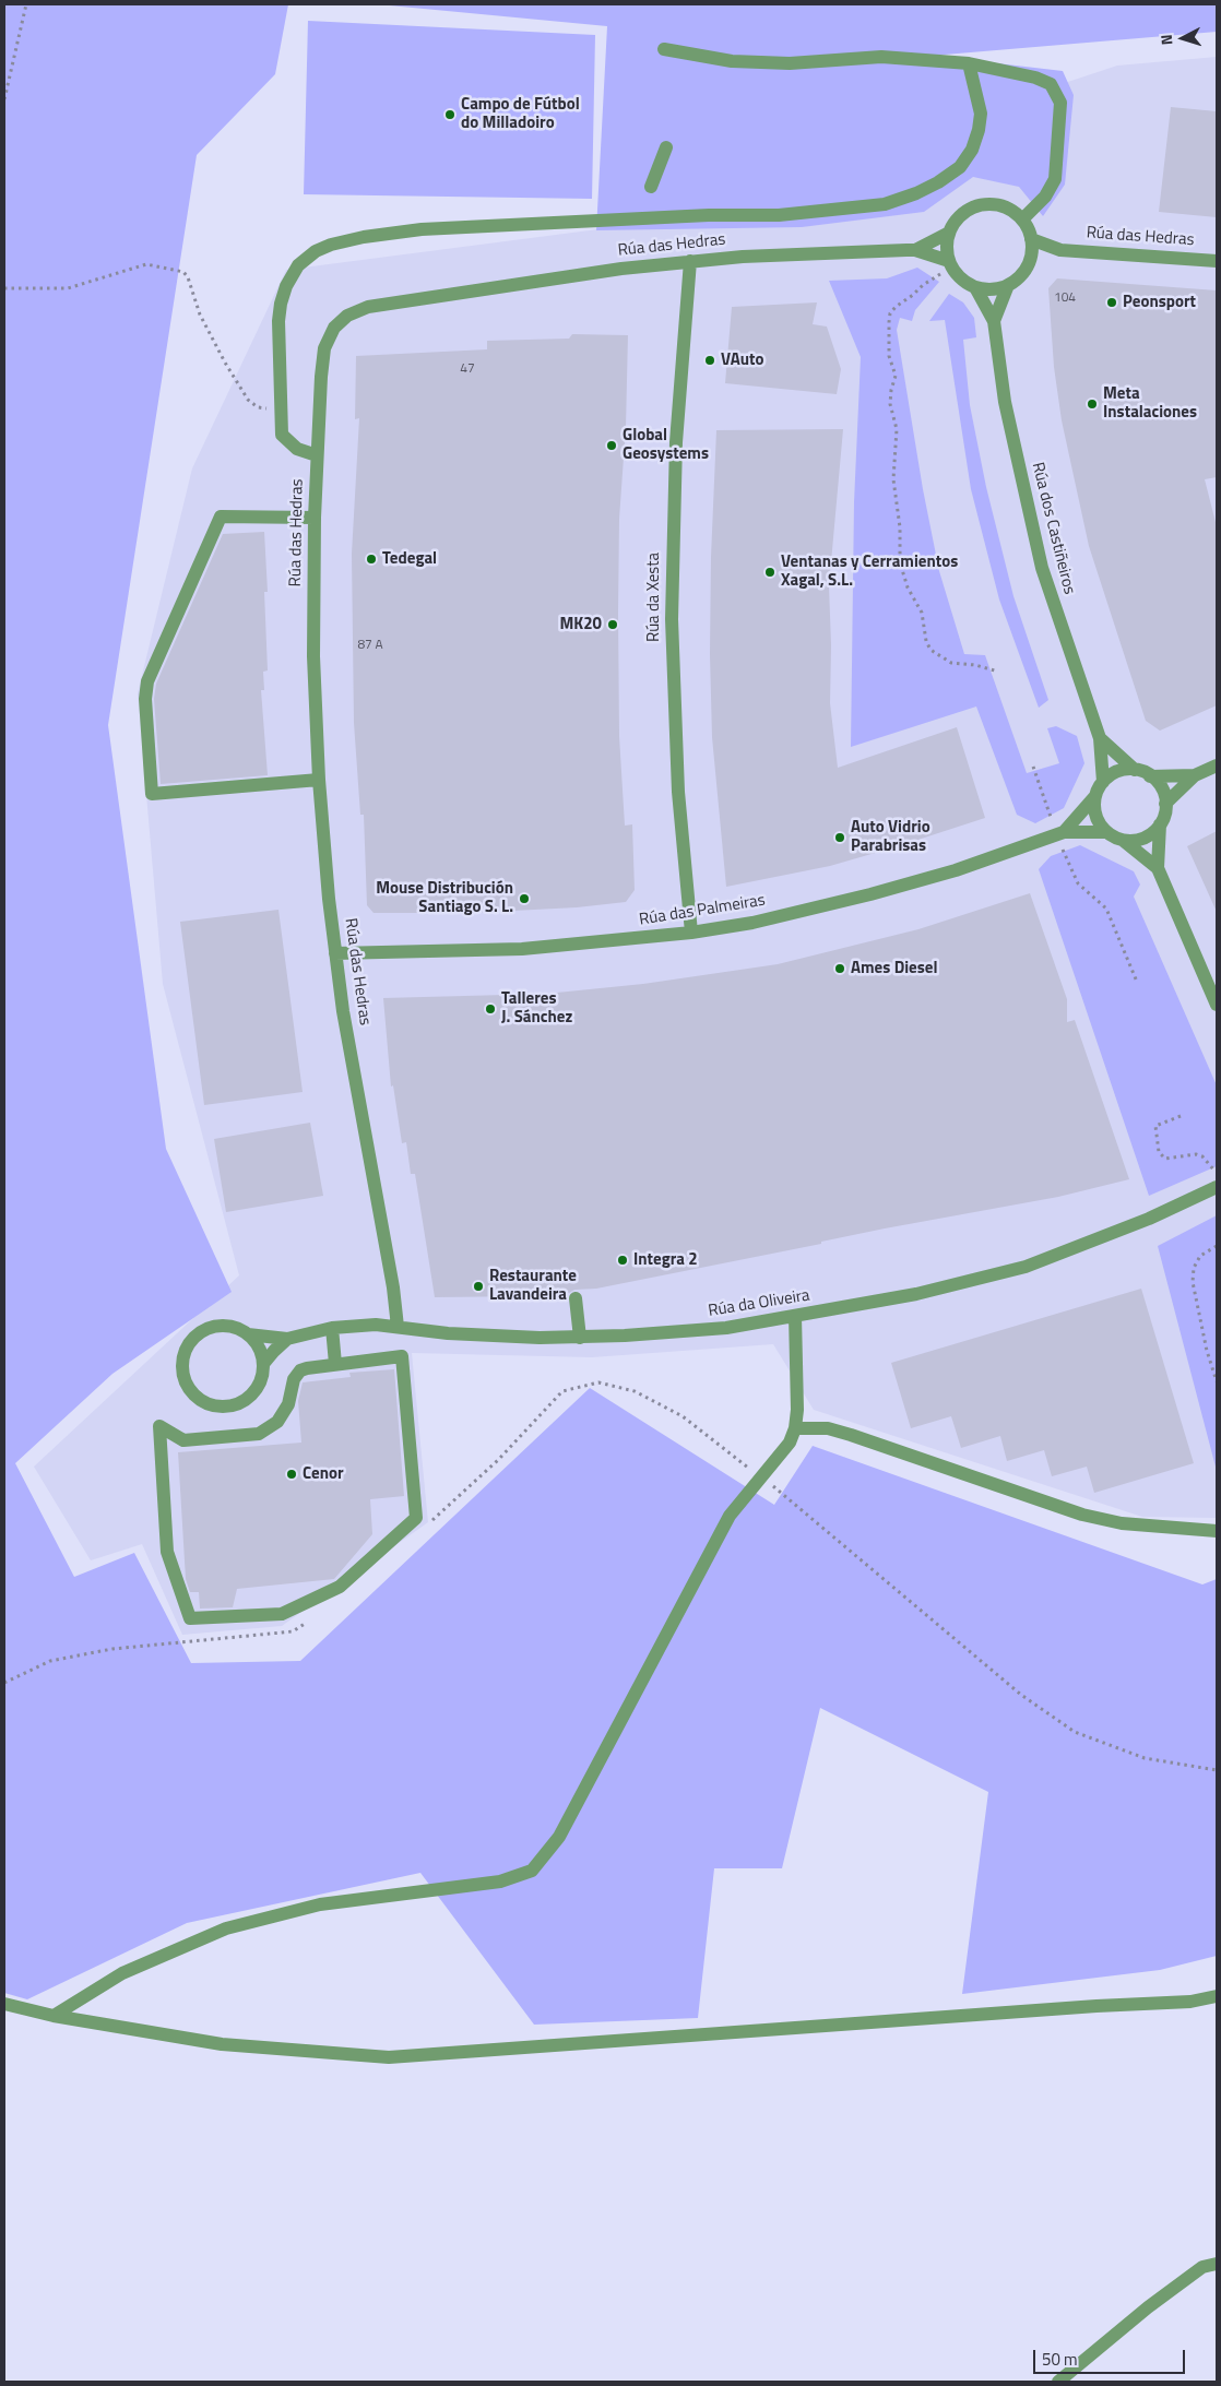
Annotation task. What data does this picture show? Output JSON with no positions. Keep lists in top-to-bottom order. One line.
{"streets":{"street":["Rúa das Hedras","Rúa dos Castiñeiros","Rúa da Xesta","Rúa das Palmeiras","Rúa da Oliveira"]},"crossings":[["Rúa das Hedras","Rúa dos Castiñeiros"],["Rúa das Hedras","Rúa da Xesta"],["Rúa das Hedras","Rúa das Palmeiras"],["Rúa das Hedras","Rúa da Oliveira"],["Rúa dos Castiñeiros","Rúa das Palmeiras"],["Rúa da Xesta","Rúa das Palmeiras"]],"places":["Campo de Fútbol do Milladoiro","Peonsport","VAuto","Meta Instalaciones","Global Geosystems","Tedegal","Ventanas y Cerramientos Xagal, S.L.","MK20","Auto Vidrio Parabrisas","Mouse Distribución Santiago S. L.","Ames Diesel","Talleres J. Sánchez","Integra 2","Restaurante Lavandeira","Cenor"],"house_numbers":["104","47","87 A"],"scale_bar":"50 m","north":"left"}
